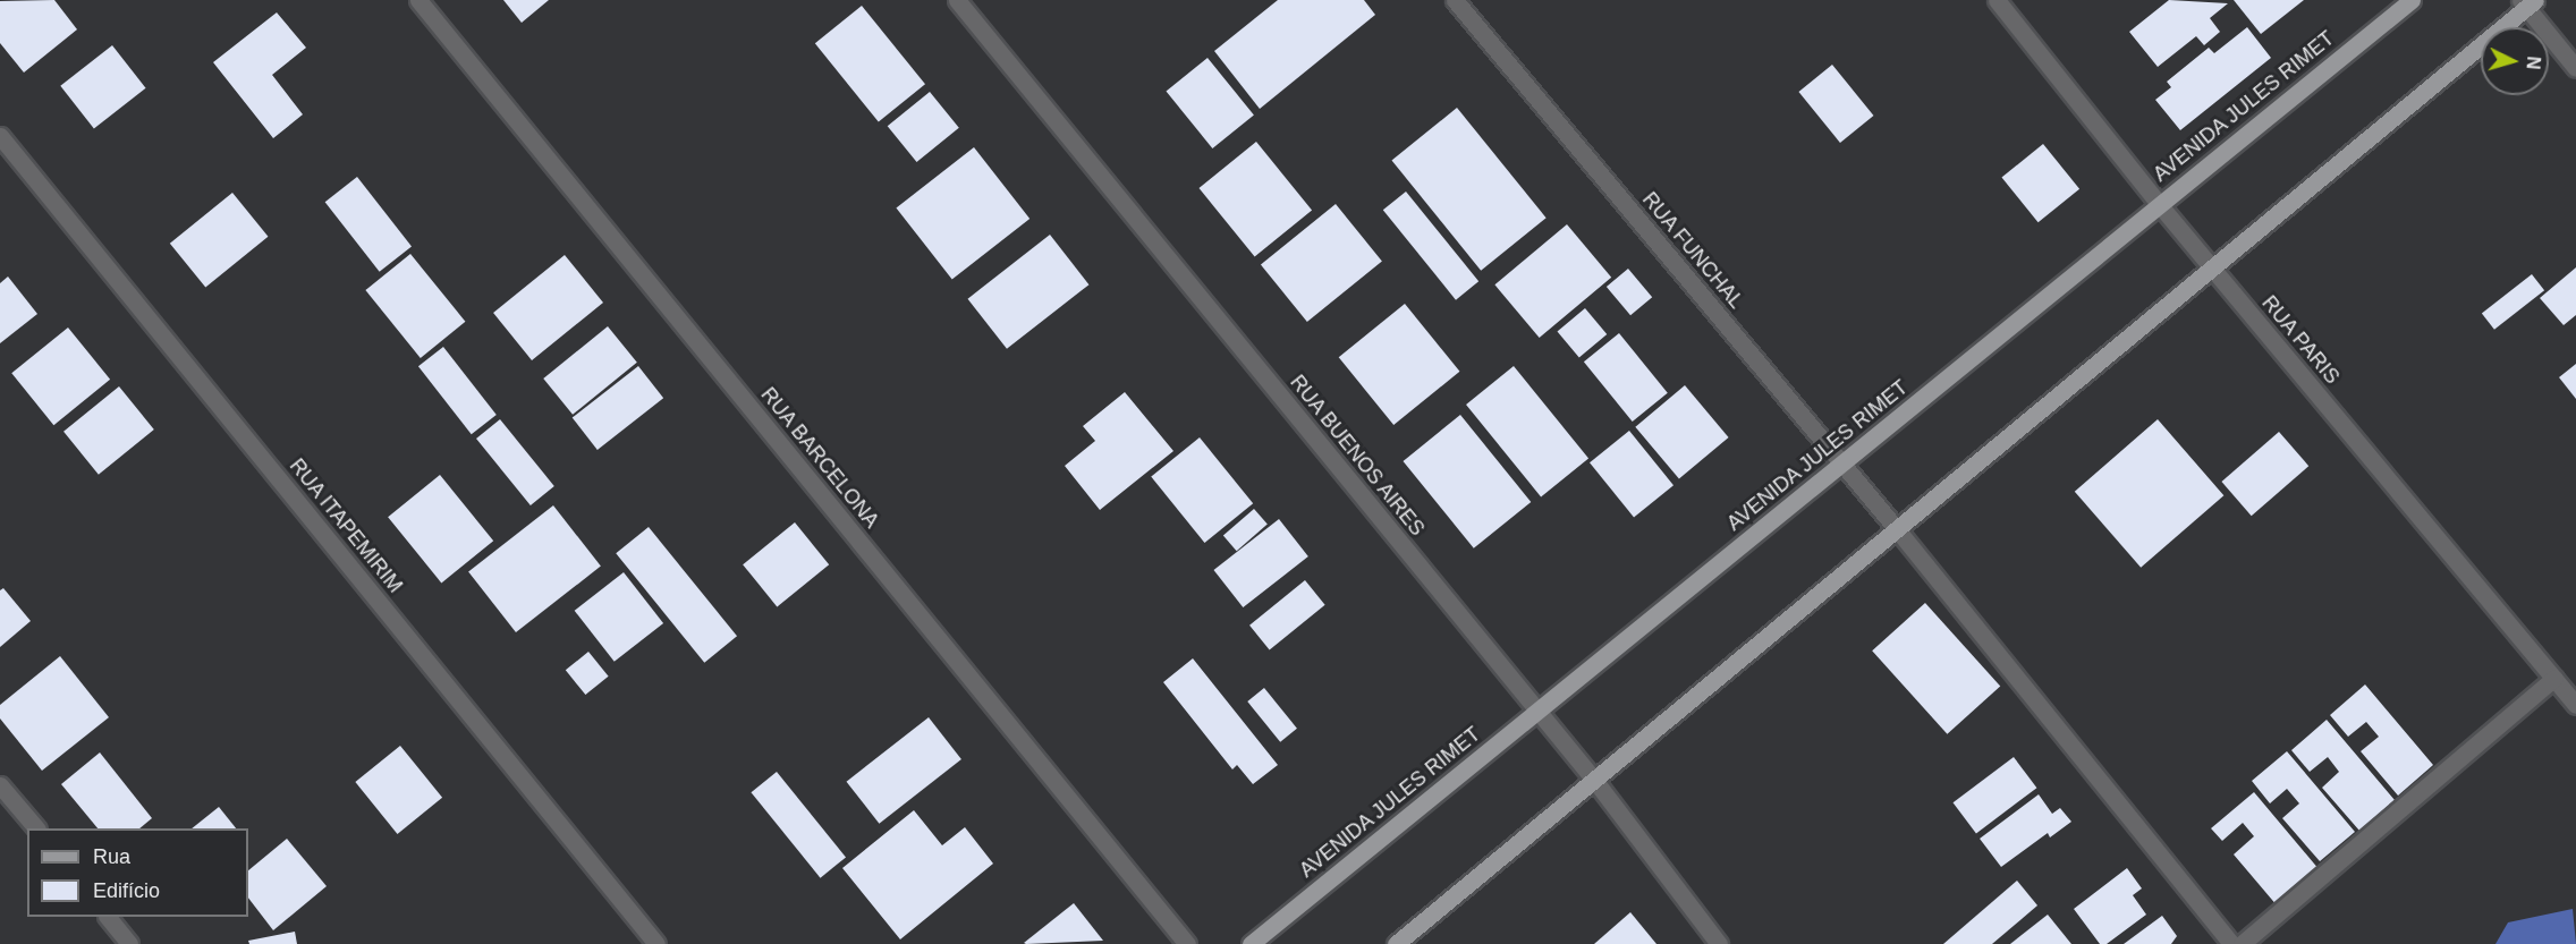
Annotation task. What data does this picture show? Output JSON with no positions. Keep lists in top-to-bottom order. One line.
{"streets":{"main road":["AVENIDA JULES RIMET"],"street":["RUA FUNCHAL","RUA PARIS","RUA BUENOS AIRES","RUA BARCELONA","RUA ITAPEMIRIM"]},"crossings":[["AVENIDA JULES RIMET","RUA FUNCHAL"],["AVENIDA JULES RIMET","RUA PARIS"],["AVENIDA JULES RIMET","RUA BUENOS AIRES"]],"legend":["Rua","Edifício"],"north":"right"}
